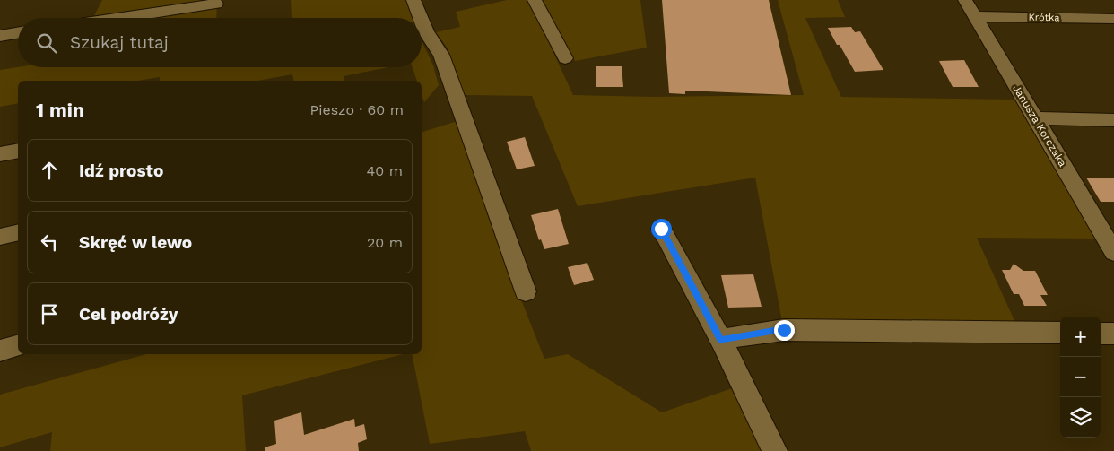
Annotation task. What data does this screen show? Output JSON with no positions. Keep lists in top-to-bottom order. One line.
{"streets":{"street":["Krótka","Janusza Korczaka"]},"crossings":[["Krótka","Janusza Korczaka"]],"page":{"search":"Szukaj tutaj","heading":["1 min","Pieszo · 60 m"],"list":[["Idź prosto","40 m"],["Skręć w lewo","20 m"],"Cel podróży"],"map_buttons":["+","−"]}}
